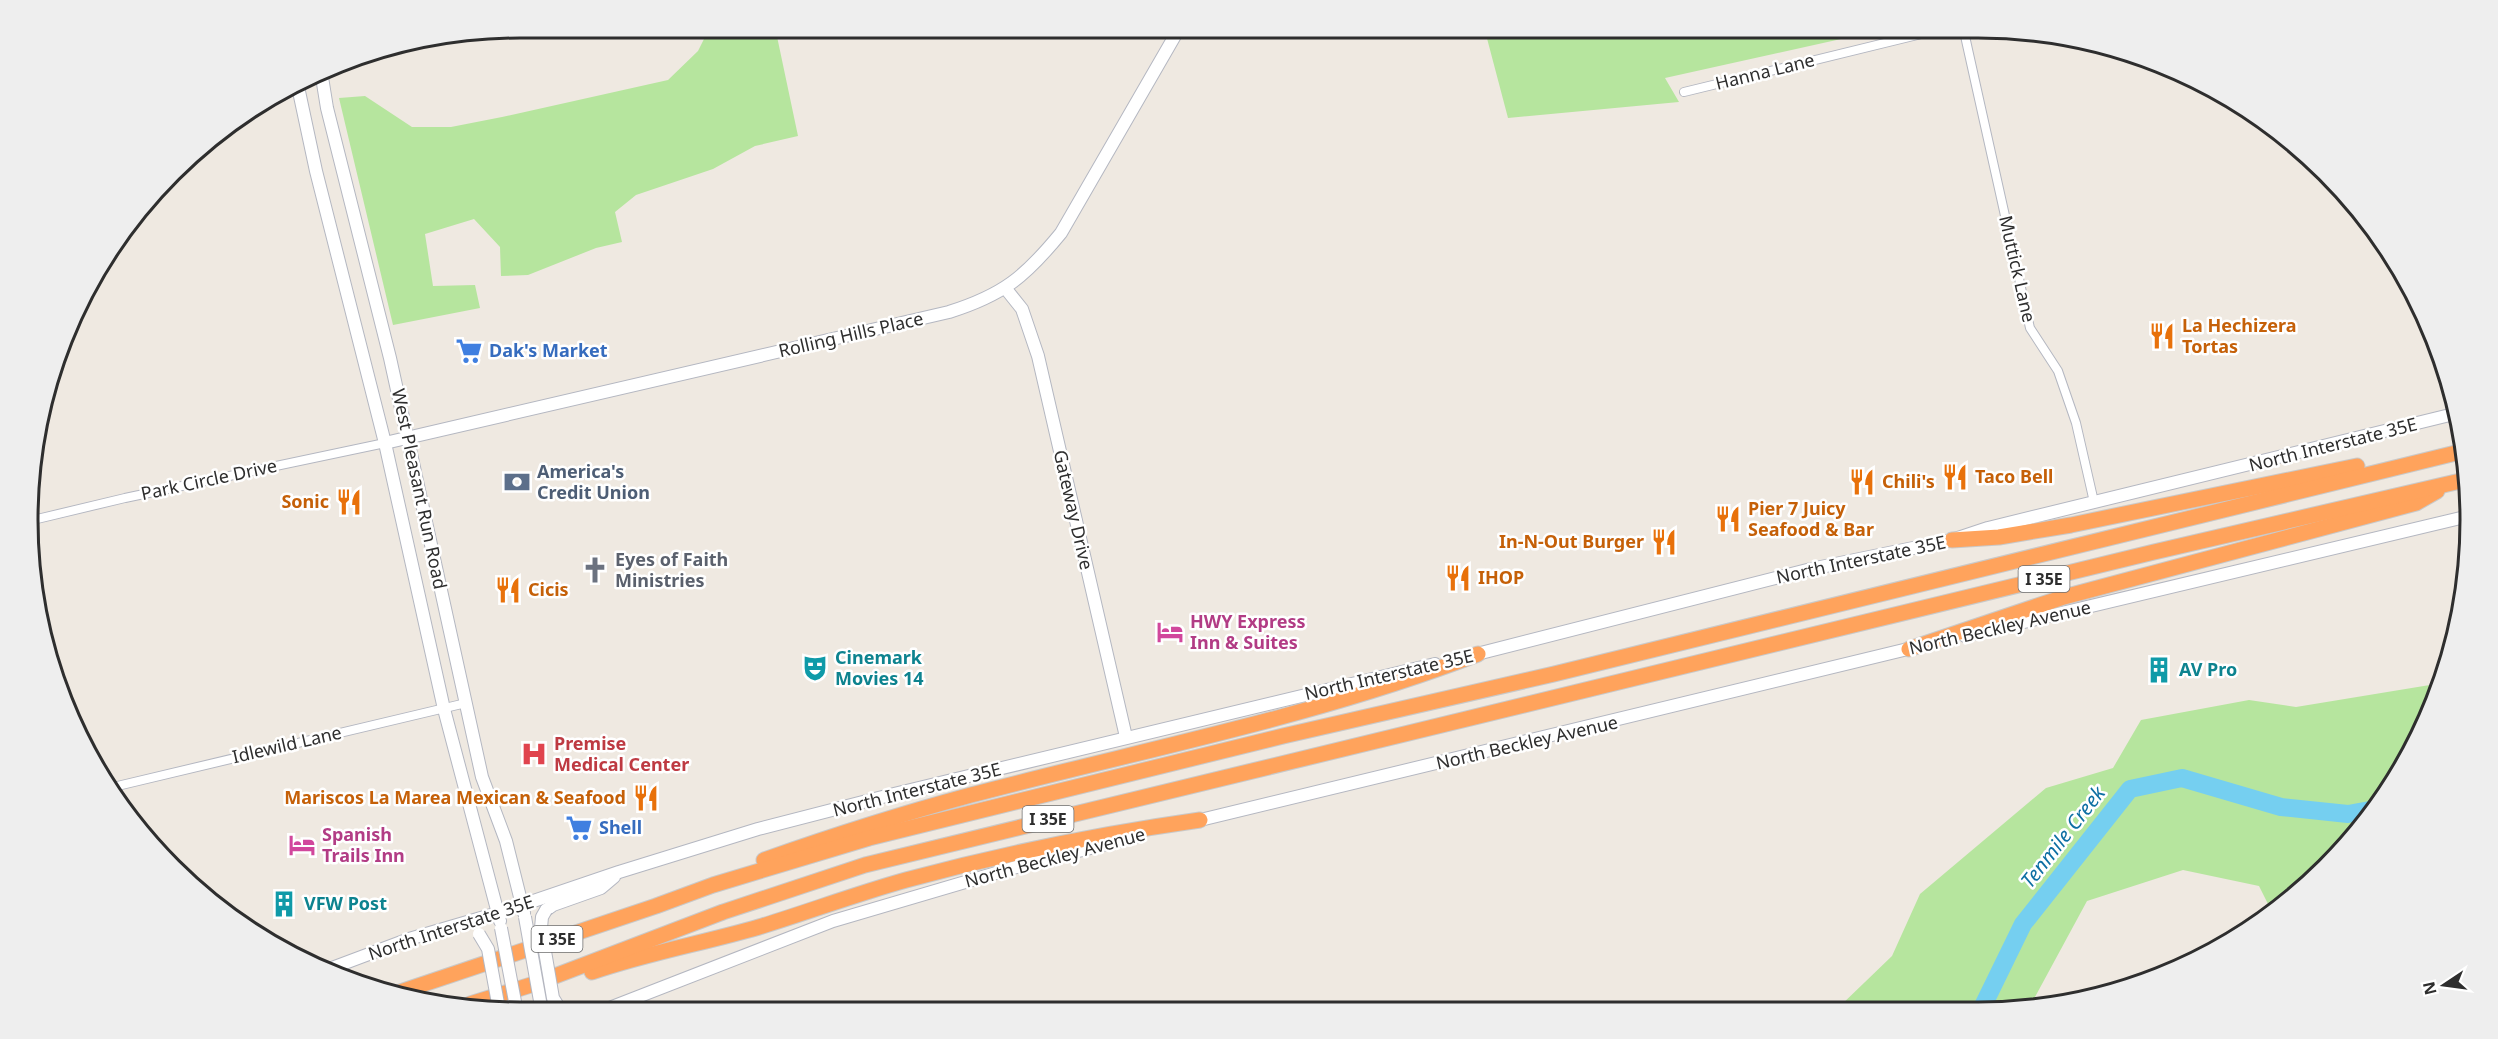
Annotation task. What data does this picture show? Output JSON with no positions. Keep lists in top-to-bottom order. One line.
{"streets":{"highway":["I 35E"],"main road":["Rolling Hills Place","North Interstate 35E","West Pleasant Run Road","Gateway Drive","North Beckley Avenue"],"street":["Hanna Lane","Muttick Lane","Park Circle Drive","Idlewild Lane"]},"crossings":[["Muttick Lane","North Interstate 35E"],["Rolling Hills Place","Park Circle Drive"],["Rolling Hills Place","West Pleasant Run Road"],["Rolling Hills Place","Gateway Drive"],["North Interstate 35E","West Pleasant Run Road"],["North Interstate 35E","Gateway Drive"],["Park Circle Drive","West Pleasant Run Road"],["West Pleasant Run Road","Idlewild Lane"]],"water":["Tenmile Creek"],"places":{"restaurant":["La Hechizera Tortas","Taco Bell","Chili's","Sonic","Pier 7 Juicy Seafood & Bar","In-N-Out Burger","IHOP","Cicis","Mariscos La Marea Mexican & Seafood"],"supermarket":["Dak's Market","Shell"],"bank":["America's Credit Union"],"church":["Eyes of Faith Ministries"],"hotel":["HWY Express Inn & Suites","Spanish Trails Inn"],"theatre":["Cinemark Movies 14"],"building":["AV Pro","VFW Post"],"hospital":["Premise Medical Center"]},"north":"left"}
